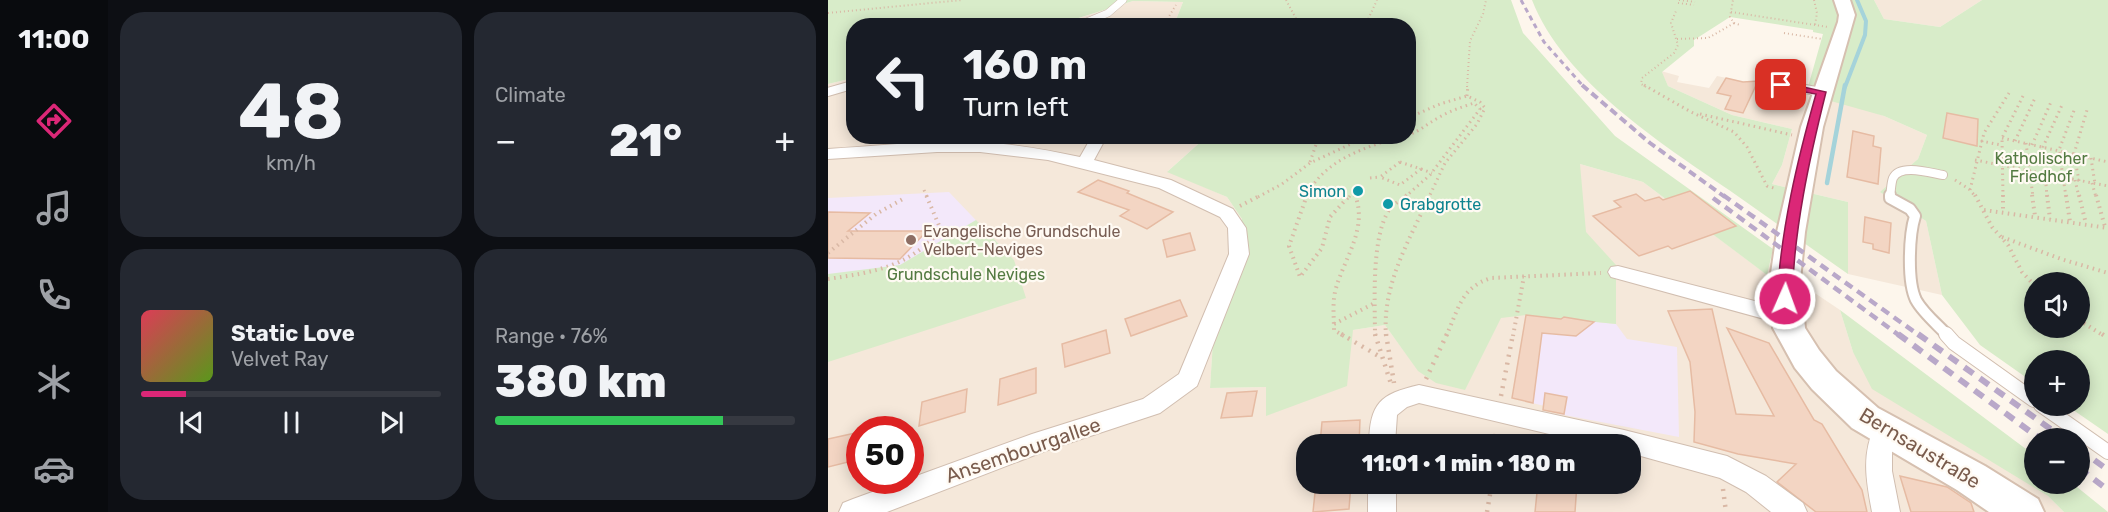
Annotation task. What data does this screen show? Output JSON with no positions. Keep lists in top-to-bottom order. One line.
{"streets":{"main road":["Bernsaustraße"],"street":["Ansembourgallee"]},"parks":["Katholischer Friedhof","Grundschule Neviges"],"places":["Simon","Grabgrotte","Evangelische Grundschule Velbert-Neviges"],"page":{"tabs":"11:00","tile":[["48","km/h"],"Climate",["Range · 76%","380 km"]],"turn":["160 m","Turn left"],"heat":["−","21°","+"],"map_buttons":["+","−"],"song":["Static Love","Velvet Ray"],"limit":"50","trip":"11:01 · 1 min · 180 m"}}
